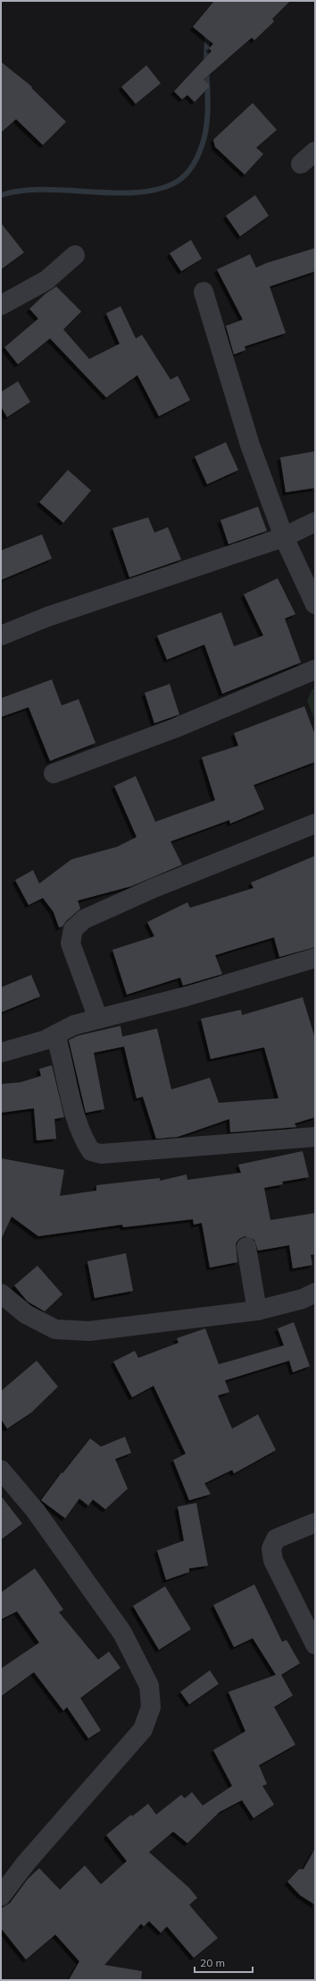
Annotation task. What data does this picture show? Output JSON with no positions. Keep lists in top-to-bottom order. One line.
{"scale_bar":"20 m"}
